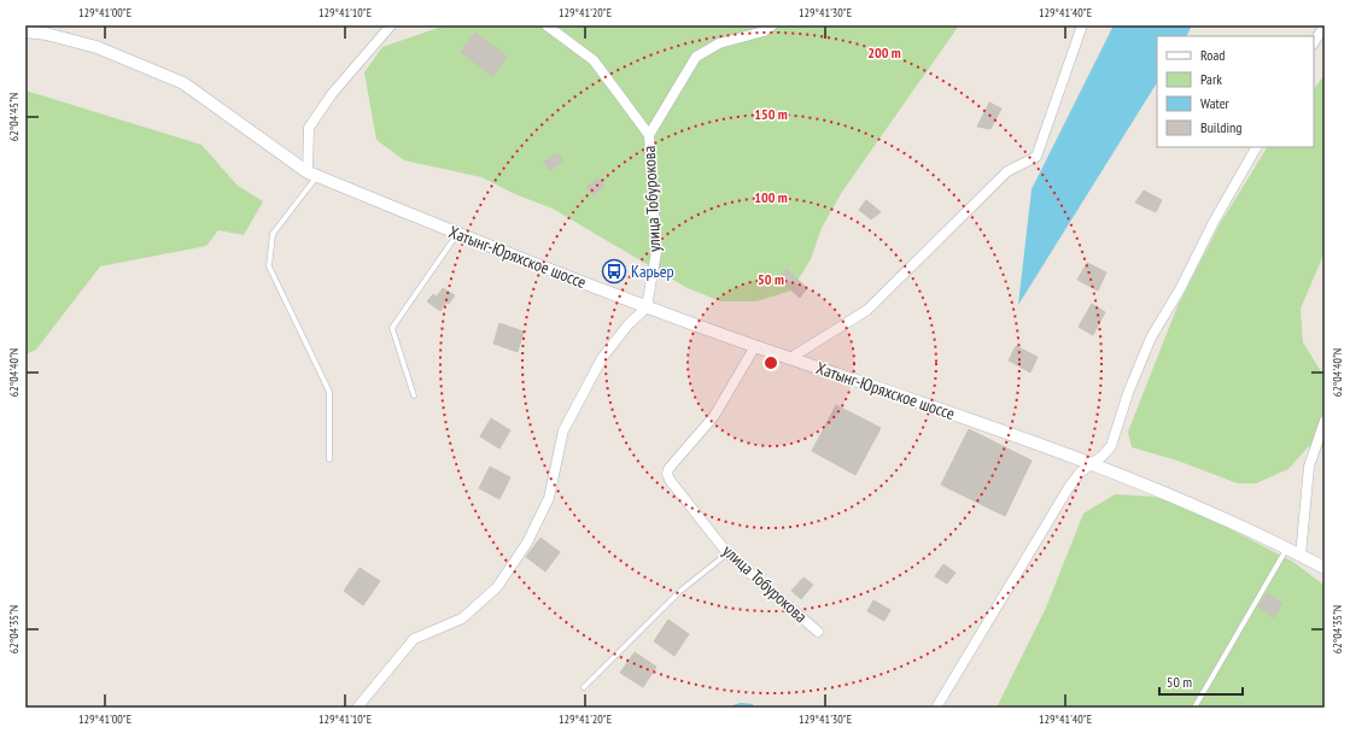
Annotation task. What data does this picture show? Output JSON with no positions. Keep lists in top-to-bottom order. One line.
{"streets":{"street":["улица Тобурокова","Хатынг-Юряхское шоссе"]},"crossings":[["улица Тобурокова","Хатынг-Юряхское шоссе"]],"places":{"bus stop":["Карьер"]},"legend":["Road","Park","Water","Building"],"scale_bar":"50 m","coordinates":["129°41'00\"E","129°41'10\"E","129°41'20\"E","129°41'30\"E","129°41'40\"E","62°04'45\"N","62°04'40\"N","62°04'35\"N"],"rings":["200 m","150 m","100 m","50 m"]}
